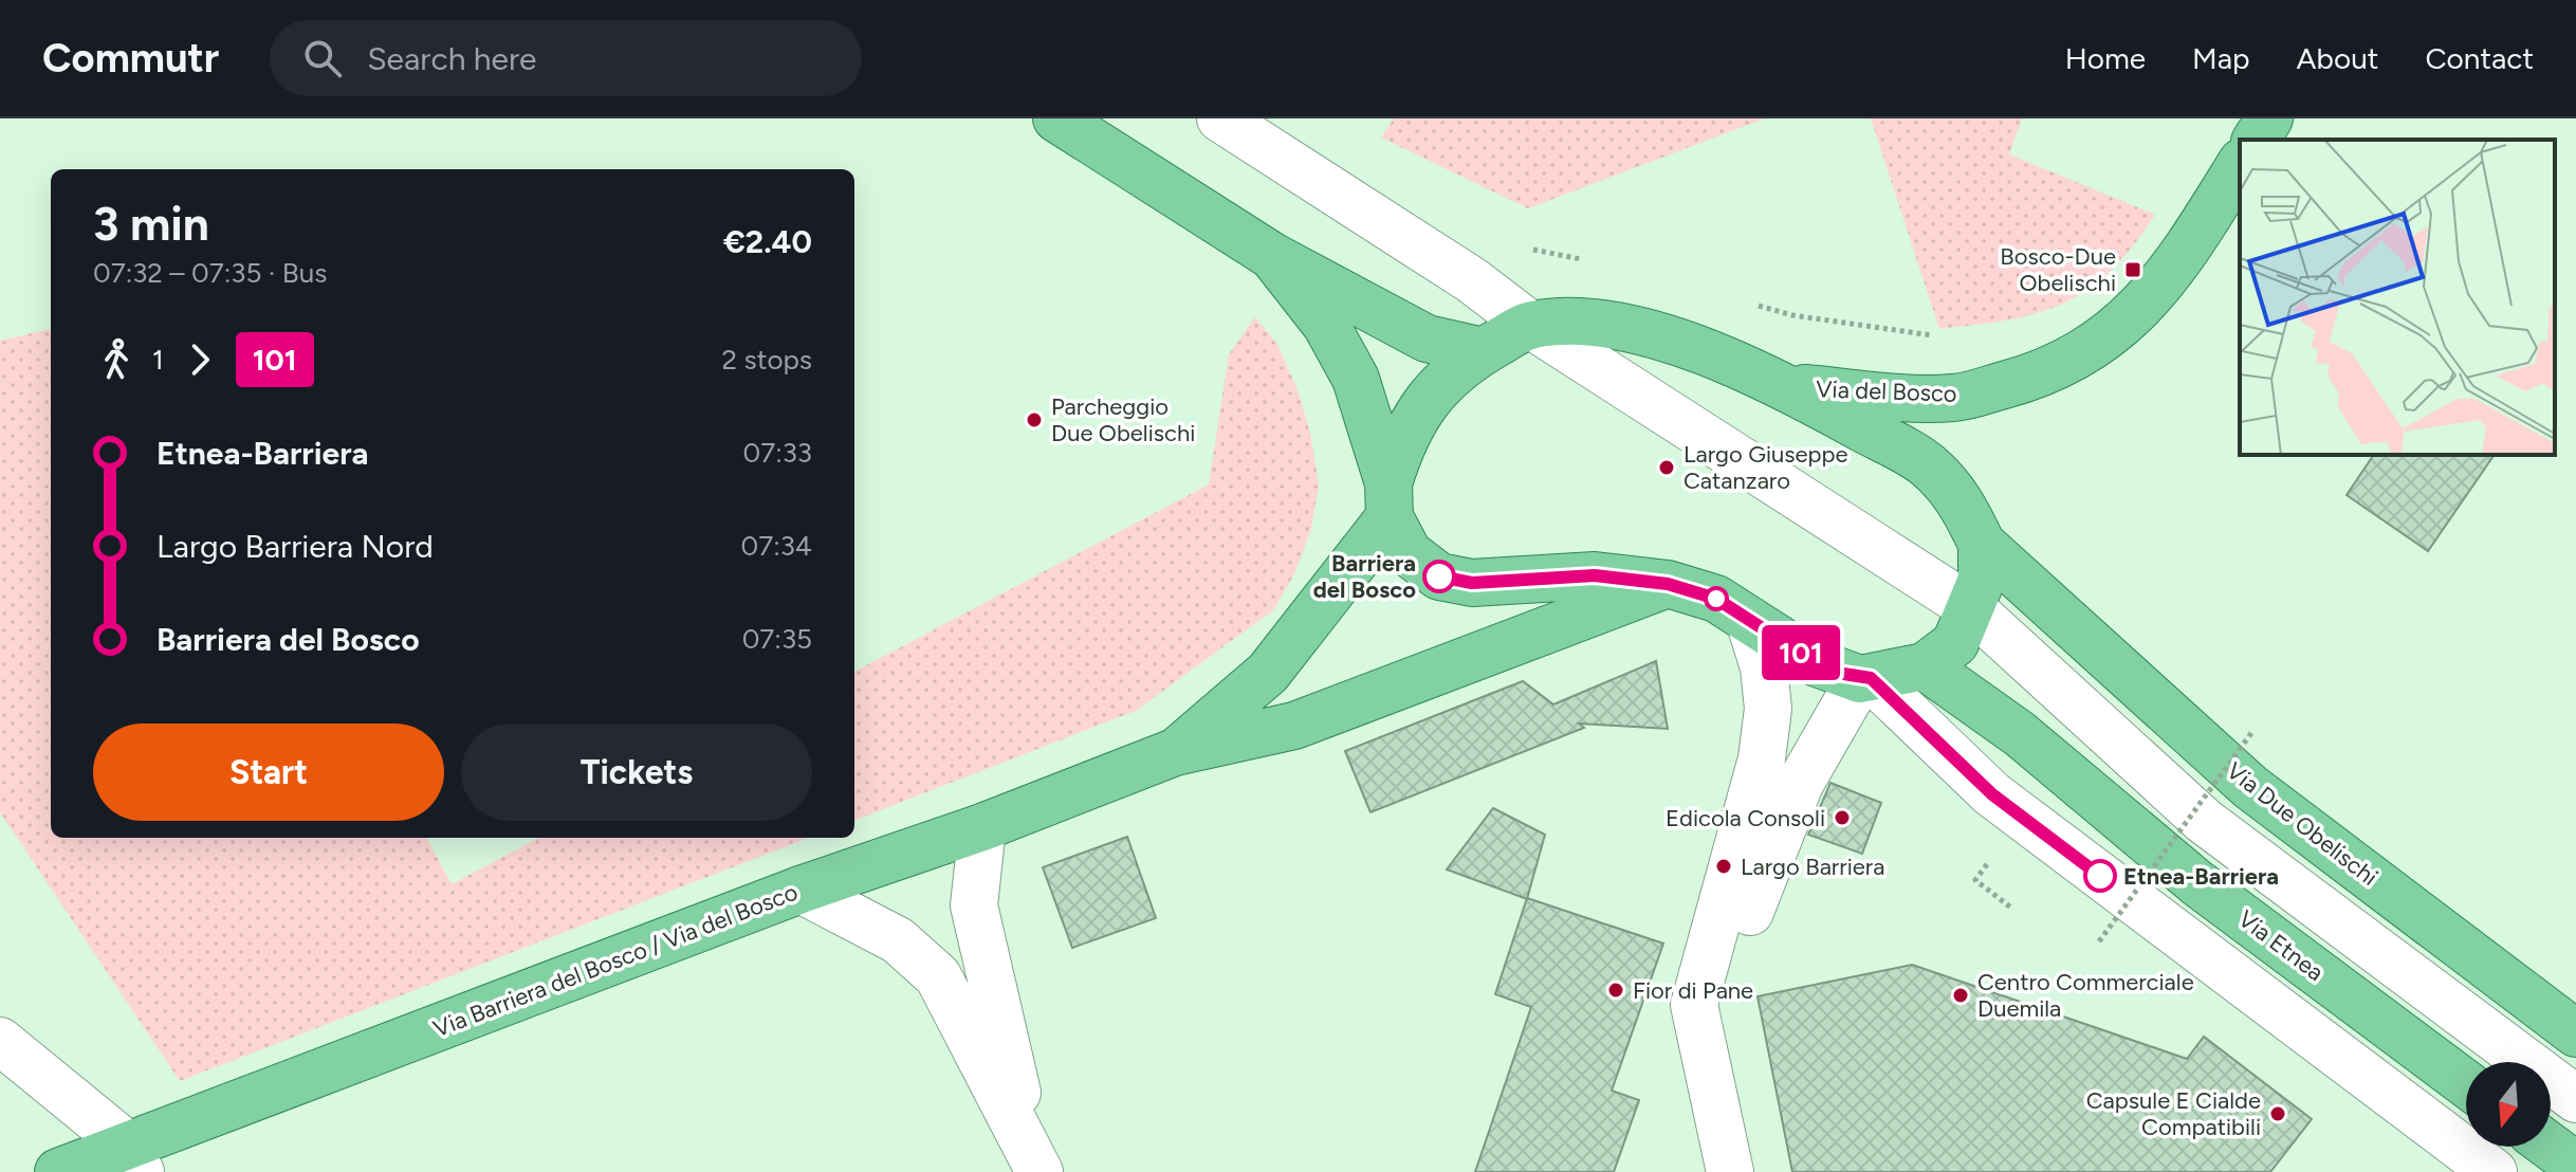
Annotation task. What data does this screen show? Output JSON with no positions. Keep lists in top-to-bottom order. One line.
{"streets":{"main road":["Via del Bosco","Via Due Obelischi","Via Etnea","Via Barriera del Bosco / Via del Bosco"]},"places":{"transit":["Bosco-Due Obelischi"],"other":["Parcheggio Due Obelischi","Largo Giuseppe Catanzaro","Barriera del Bosco","Edicola Consoli","Largo Barriera","Etnea-Barriera","Fior di Pane","Centro Commerciale Duemila","Capsule E Cialde Compatibili"]},"lines":["bus line 101"],"north":"bottom","page":{"header":"Commutr","search":"Search here","nav":["Home","Map","About","Contact"],"on_map":"101","heading":["3 min","07:32 – 07:35 · Bus","€2.40"],"legs":["1","101","2 stops"],"list":[{"name":"Etnea-Barriera","value":"07:33"},{"name":"Largo Barriera Nord","value":"07:34"},{"name":"Barriera del Bosco","value":"07:35"}],"buttons":["Start","Tickets"]}}
